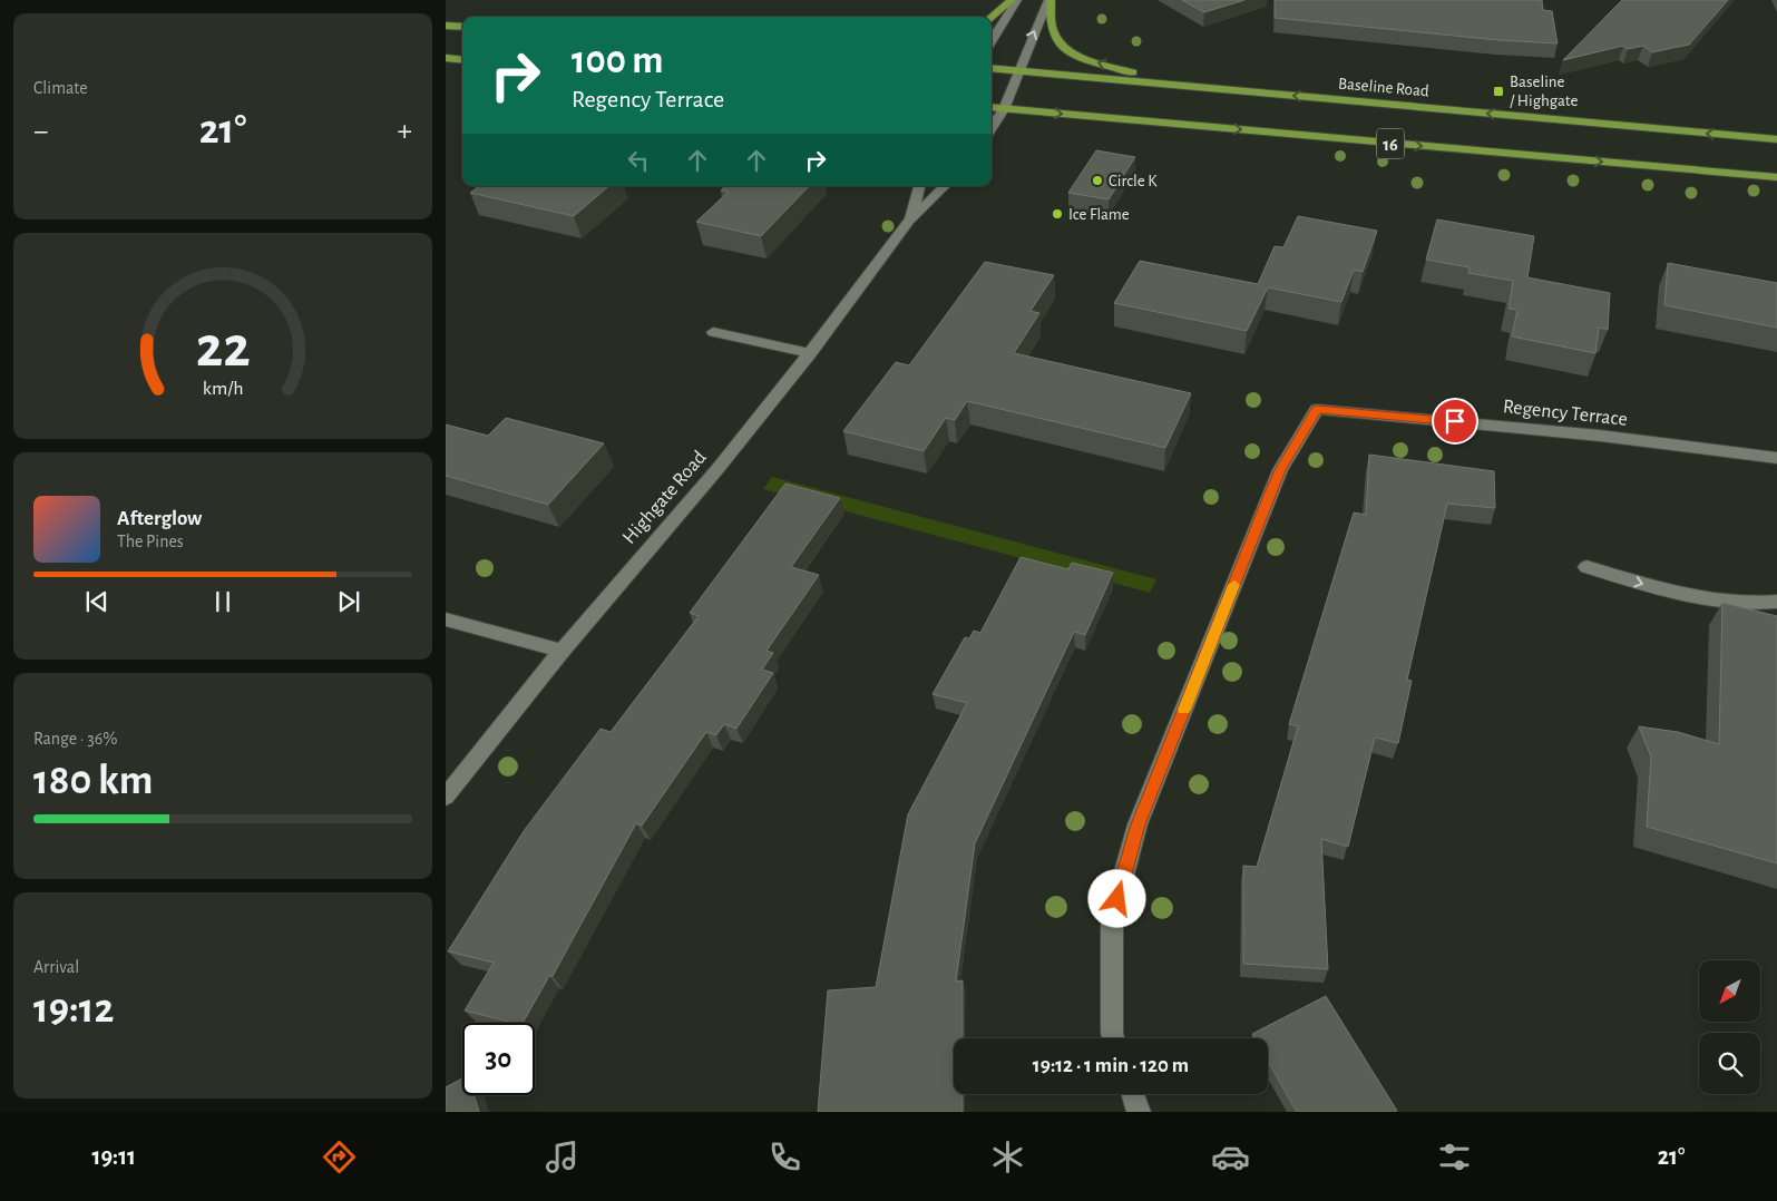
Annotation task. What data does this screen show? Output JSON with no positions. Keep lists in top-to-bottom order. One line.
{"streets":{"main road":["Baseline Road","16"],"street":["Regency Terrace","Highgate Road"]},"places":{"transit":["Baseline / Highgate"],"other":["Circle K","Ice Flame"]},"north":"bottom left","page":{"tile":["Climate",["Range · 36%","180 km"],["Arrival","19:12"]],"turn":["100 m","Regency Terrace"],"heat":["−","21°","+"],"song":["Afterglow","The Pines"],"limit":"30","trip":"19:12 · 1 min · 120 m","tabs":["19:11","21°"],"gauge":["22","km/h"]}}
